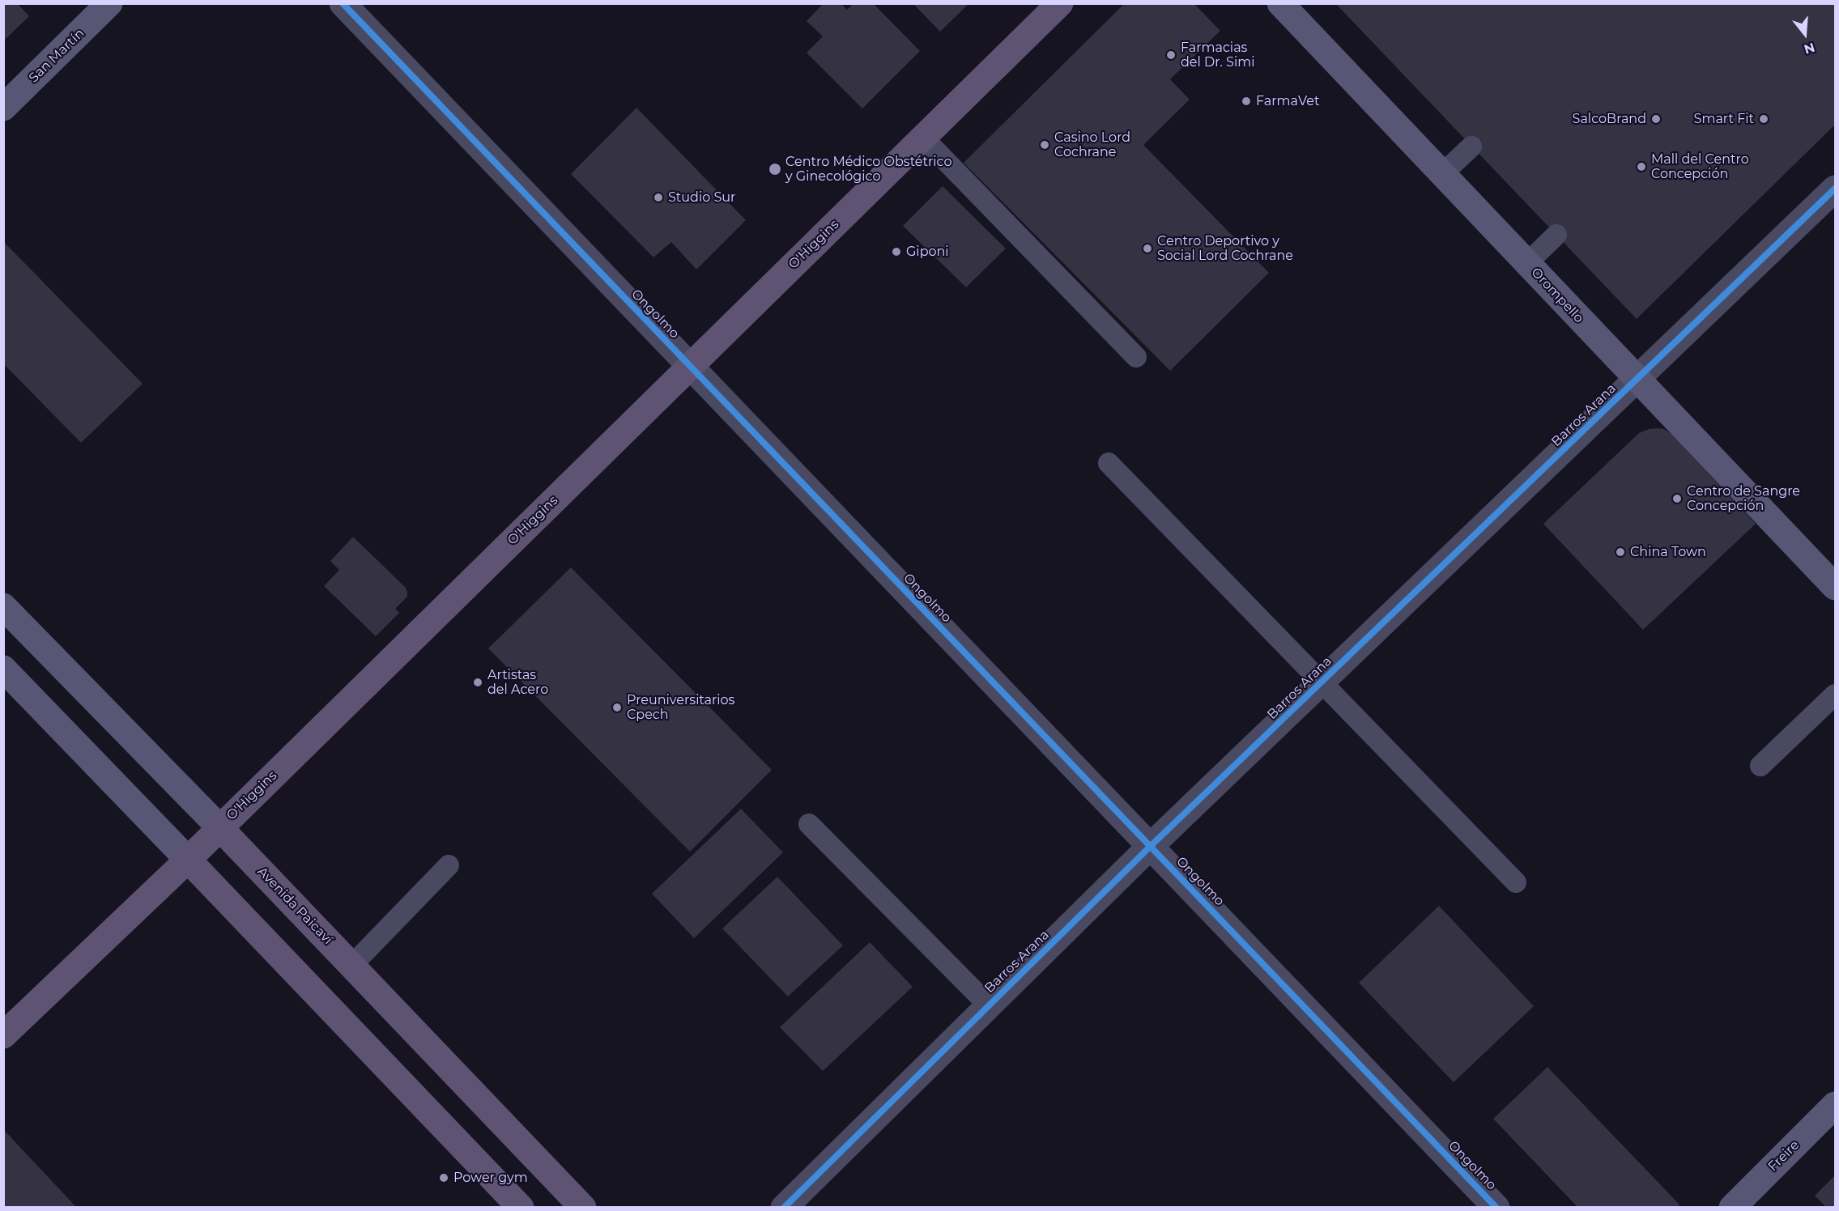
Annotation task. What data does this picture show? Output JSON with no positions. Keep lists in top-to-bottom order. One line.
{"streets":{"main road":["San Martín","O'Higgins","Orompello","Avenida Paicaví","Freire"],"street":["Ongolmo","Barros Arana"]},"crossings":[["O'Higgins","Ongolmo"],["O'Higgins","Avenida Paicaví"],["Orompello","Barros Arana"],["Ongolmo","Barros Arana"]],"places":["Farmacias del Dr. Simi","FarmaVet","SalcoBrand","Smart Fit","Casino Lord Cochrane","Mall del Centro Concepción","Centro Médico Obstétrico y Ginecológico","Studio Sur","Centro Deportivo y Social Lord Cochrane","Giponi","Centro de Sangre Concepción","China Town","Artistas del Acero","Preuniversitarios Cpech","Power gym"],"north":"bottom"}
